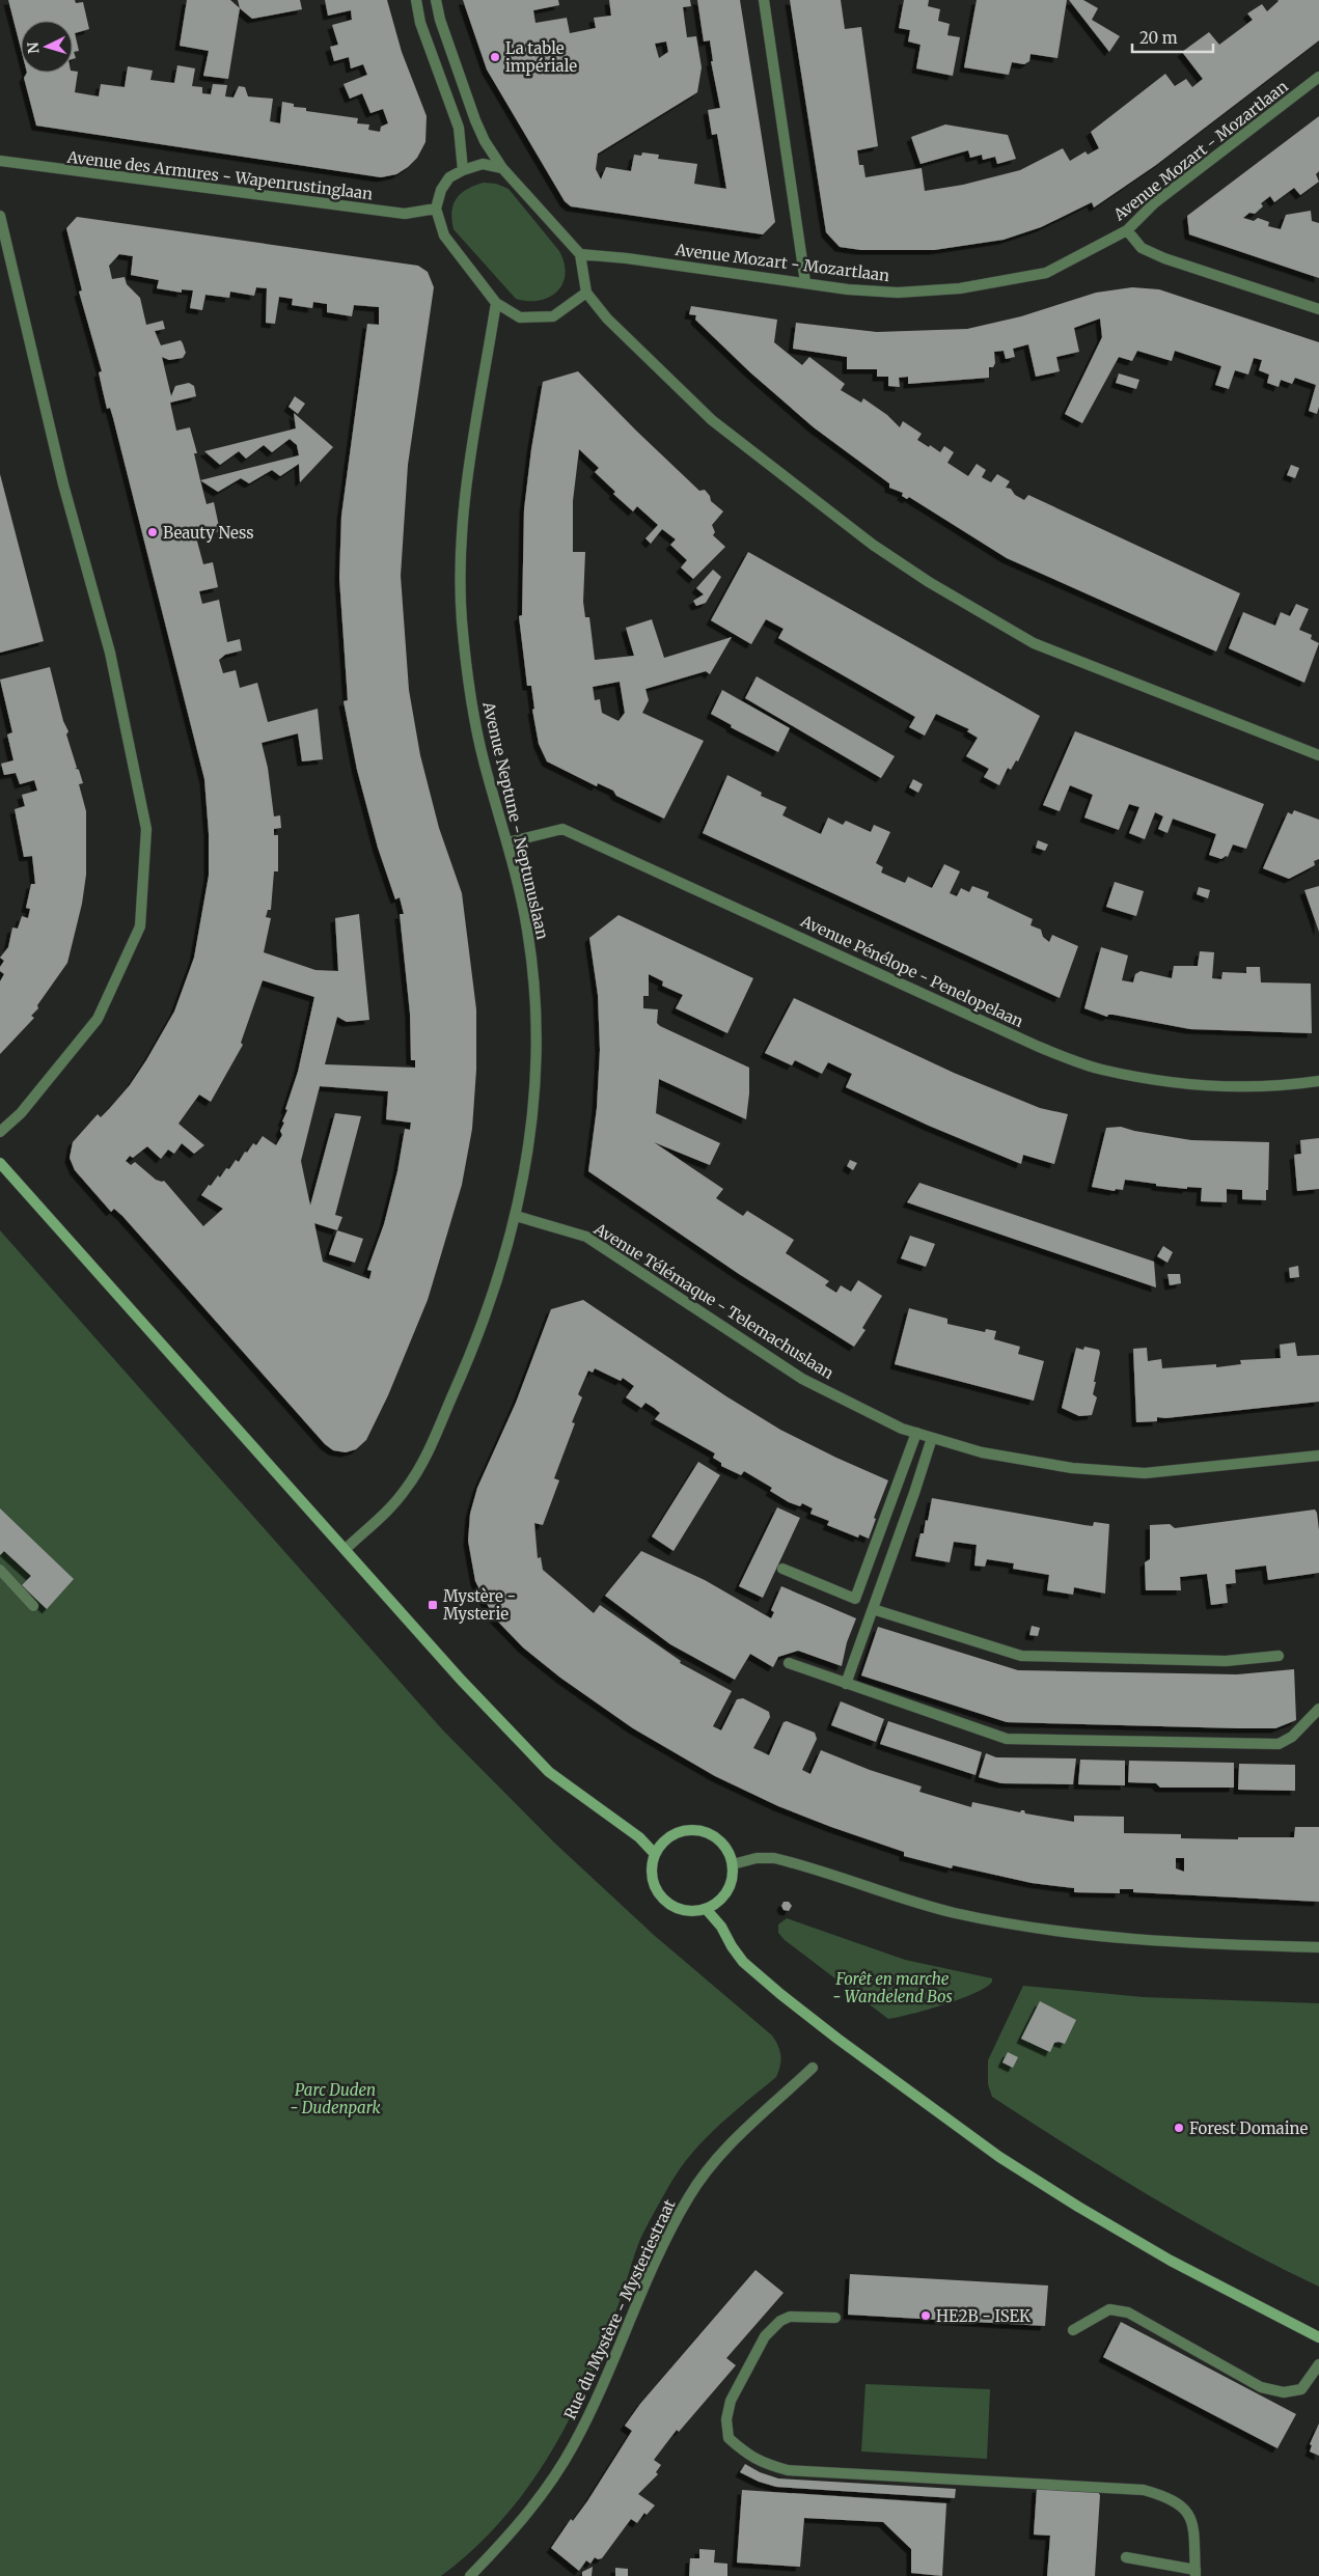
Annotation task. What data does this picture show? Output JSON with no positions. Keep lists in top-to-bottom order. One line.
{"streets":{"street":["Avenue Mozart - Mozartlaan","Avenue des Armures - Wapenrustinglaan","Avenue Neptune - Neptunuslaan","Avenue Pénélope - Penelopelaan","Avenue Télémaque - Telemachuslaan","Rue du Mystère - Mysteriestraat"]},"crossings":[["Avenue Neptune - Neptunuslaan","Avenue Pénélope - Penelopelaan"],["Avenue Neptune - Neptunuslaan","Avenue Télémaque - Telemachuslaan"]],"parks":["Forêt en marche - Wandelend Bos","Parc Duden - Dudenpark"],"places":{"other":["La table impériale","Beauty Ness","Forest Domaine","HE2B - ISEK"],"transit":["Mystère - Mysterie"]},"scale_bar":"20 m","north":"left"}
